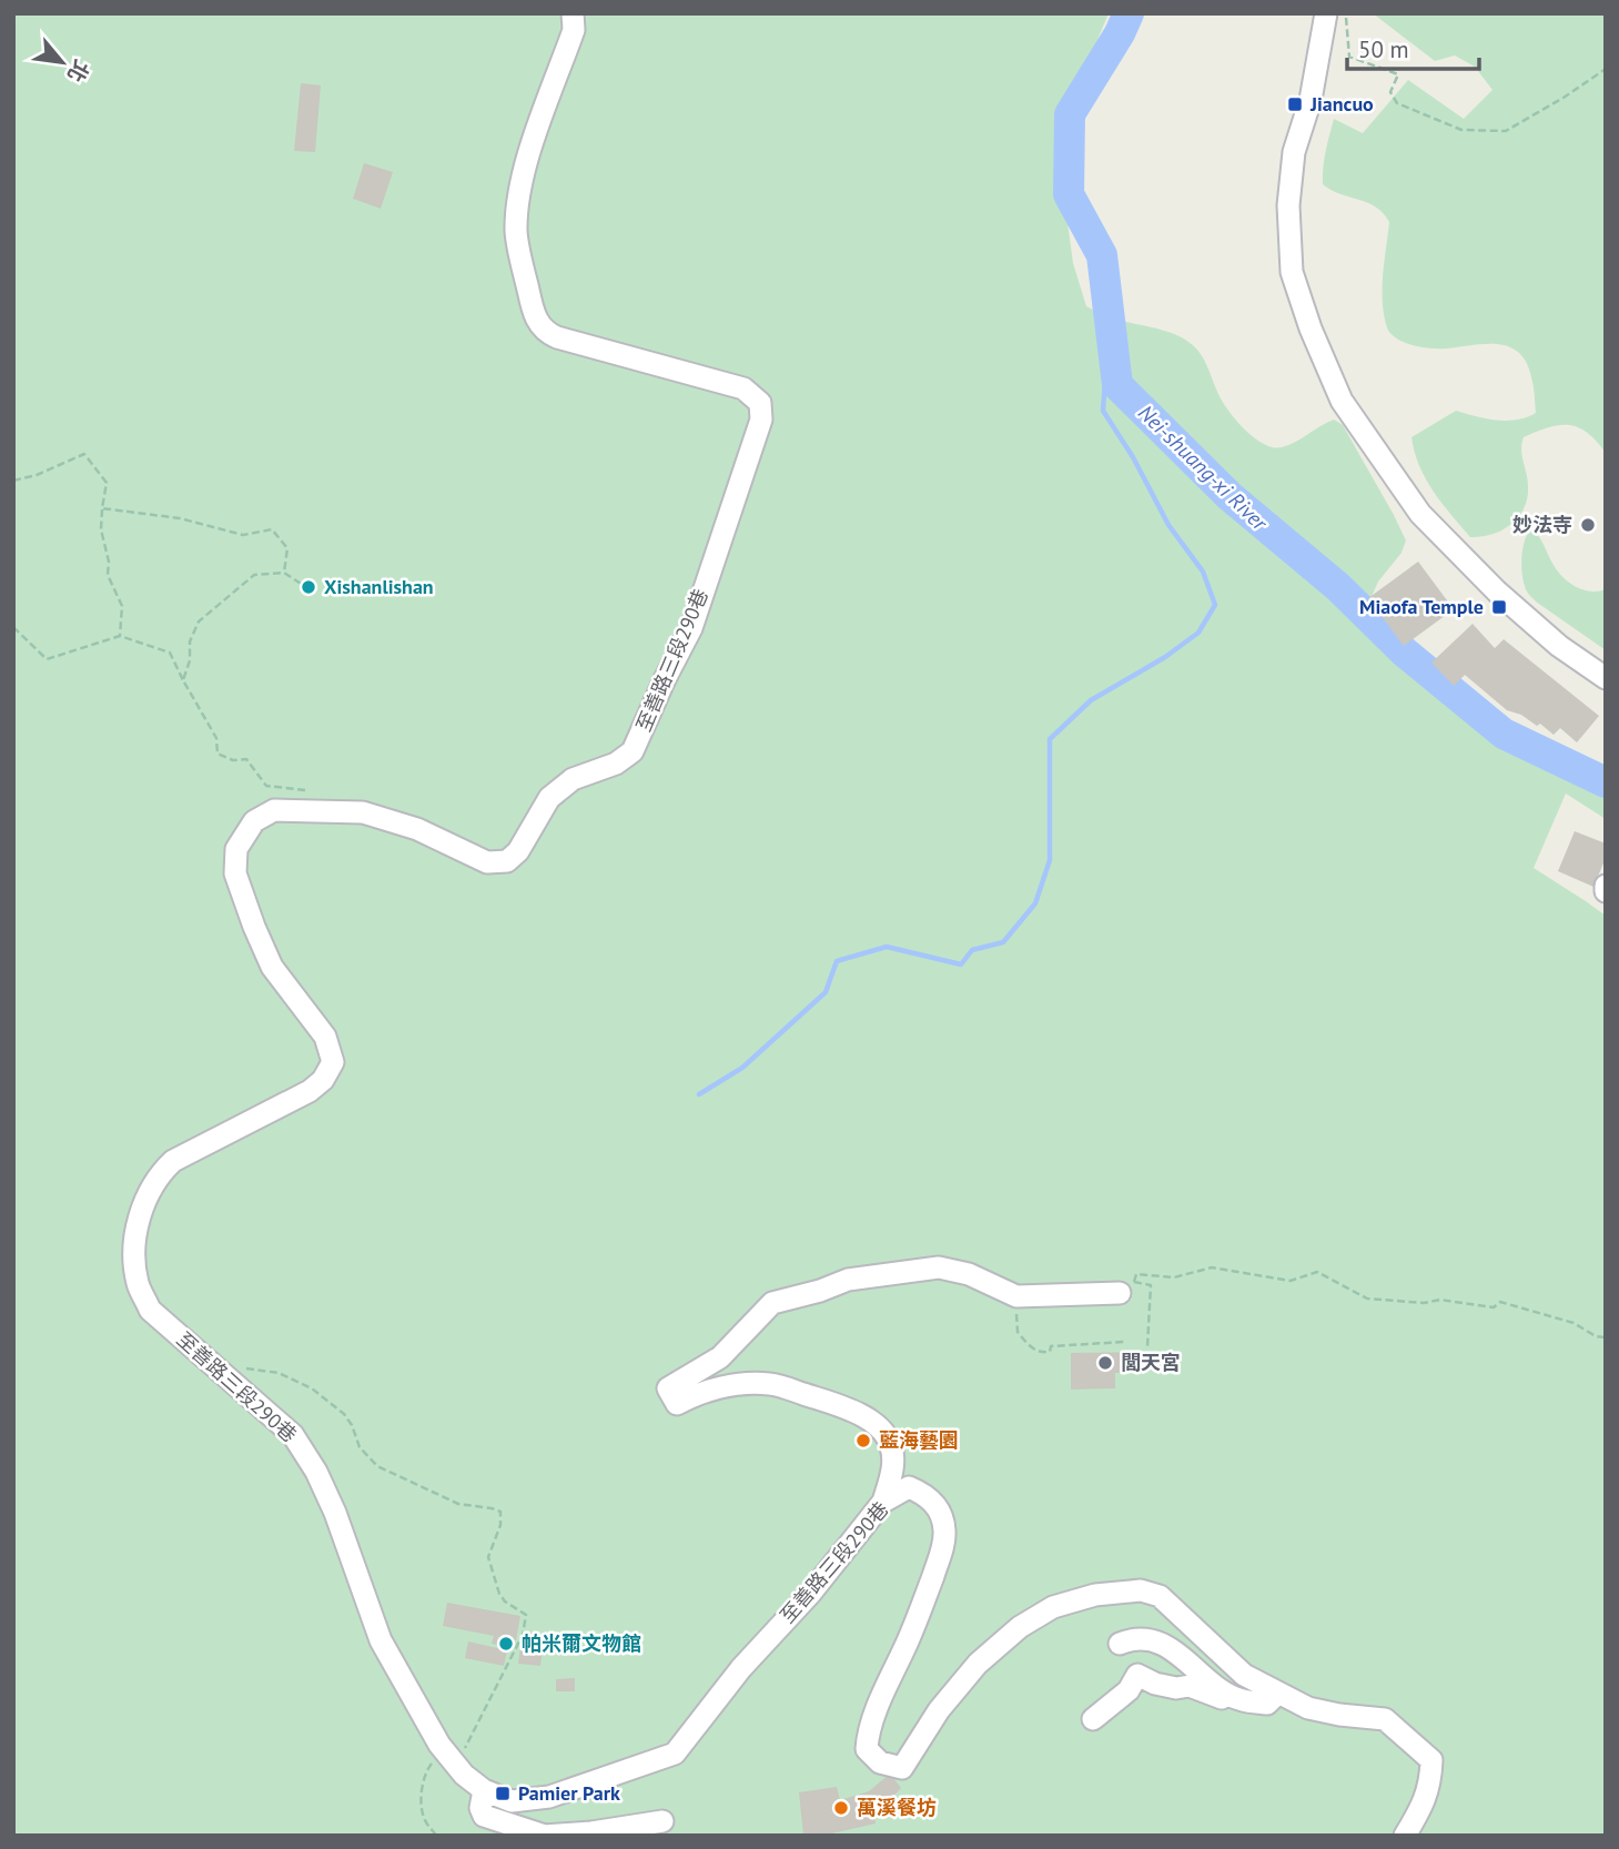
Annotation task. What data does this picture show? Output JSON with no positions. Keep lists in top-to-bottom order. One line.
{"streets":{"street":["至善路三段290巷"]},"water":["Nei-shuang-xi River"],"places":{"transit":["Jiancuo","Miaofa Temple","Pamier Park"],"other":["妙法寺","Xishanlishan","閭天宮","藍海藝園","帕米爾文物館","萬溪餐坊"]},"scale_bar":"50 m","north":"bottom right"}
